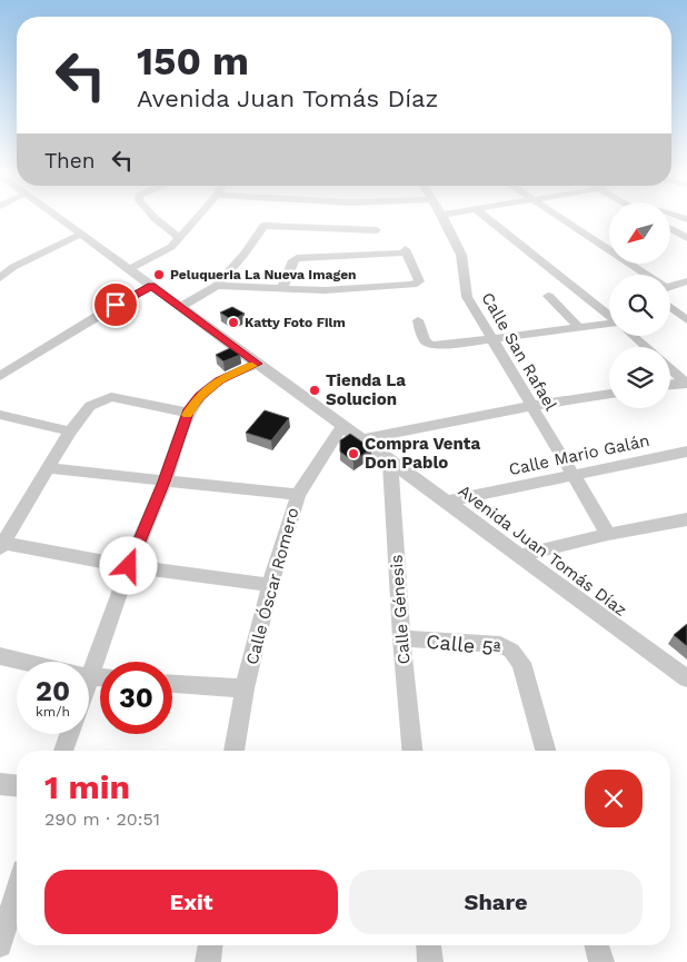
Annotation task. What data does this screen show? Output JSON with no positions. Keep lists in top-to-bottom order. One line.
{"streets":{"street":["Calle San Rafael","Calle Mario Galán","Avenida Juan Tomás Díaz","Calle Óscar Romero","Calle Génesis","Calle 5ª"]},"crossings":[["Calle San Rafael","Calle Mario Galán"],["Calle Mario Galán","Avenida Juan Tomás Díaz"],["Avenida Juan Tomás Díaz","Calle Óscar Romero"],["Avenida Juan Tomás Díaz","Calle Génesis"],["Calle Génesis","Calle 5ª"]],"places":["Peluqueria La Nueva Imagen","Katty Foto Film","Tienda La Solucion","Compra Venta Don Pablo"],"north":"bottom left","page":{"turn":["150 m","Avenida Juan Tomás Díaz"],"then":"Then","speed":"20 km/h","limit":"30","heading":["1 min","290 m · 20:51"],"buttons":["Exit","Share"]}}
